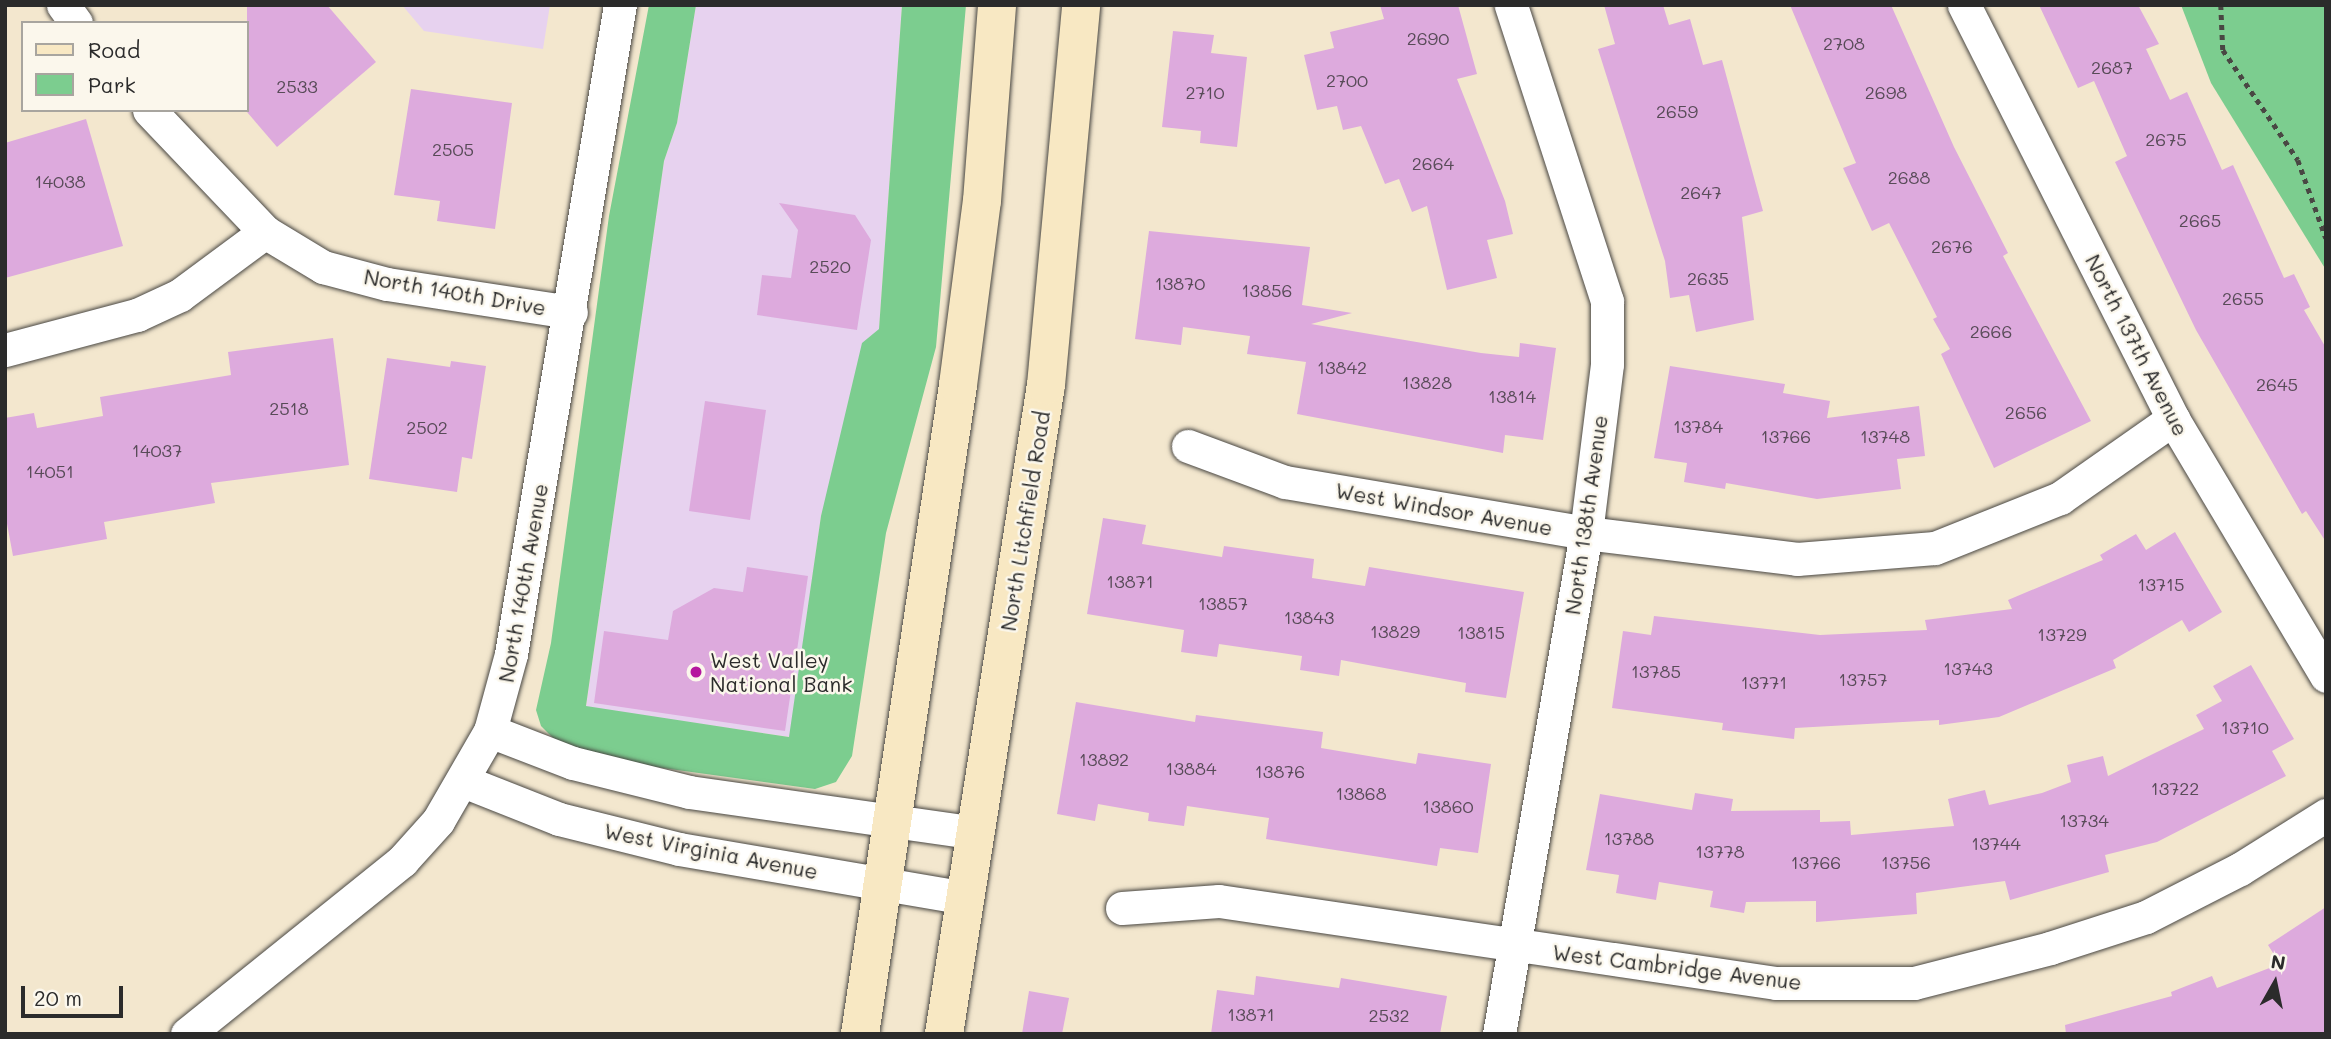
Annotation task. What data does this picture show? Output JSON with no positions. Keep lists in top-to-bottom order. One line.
{"streets":{"main road":["North Litchfield Road"],"street":["North 140th Drive","North 137th Avenue","West Windsor Avenue","North 138th Avenue","North 140th Avenue","West Virginia Avenue","West Cambridge Avenue"]},"crossings":[["North 140th Drive","North 140th Avenue"],["North 137th Avenue","West Windsor Avenue"],["West Windsor Avenue","North 138th Avenue"],["North 138th Avenue","West Cambridge Avenue"],["North Litchfield Road","West Virginia Avenue"],["North 140th Avenue","West Virginia Avenue"]],"places":["West Valley National Bank"],"house_numbers":["2690","2708","2687","2700","2533","2710","2698","2659","2675","2505","2664","2688","14038","2647","2665","2676","2520","2635","13870","13856","2655","2666","13842","13828","2645","13814","2518","2656","13784","2502","13766","13748","14037","14051","13871","13715","13857","13843","13829","13815","13729","13743","13785","13757","13771","13710","13892","13884","13876","13722","13868","13860","13734","13788","13744","13778","13766","13756","13871","2532"],"legend":["Road","Park"],"scale_bar":"20 m","north":"top"}
